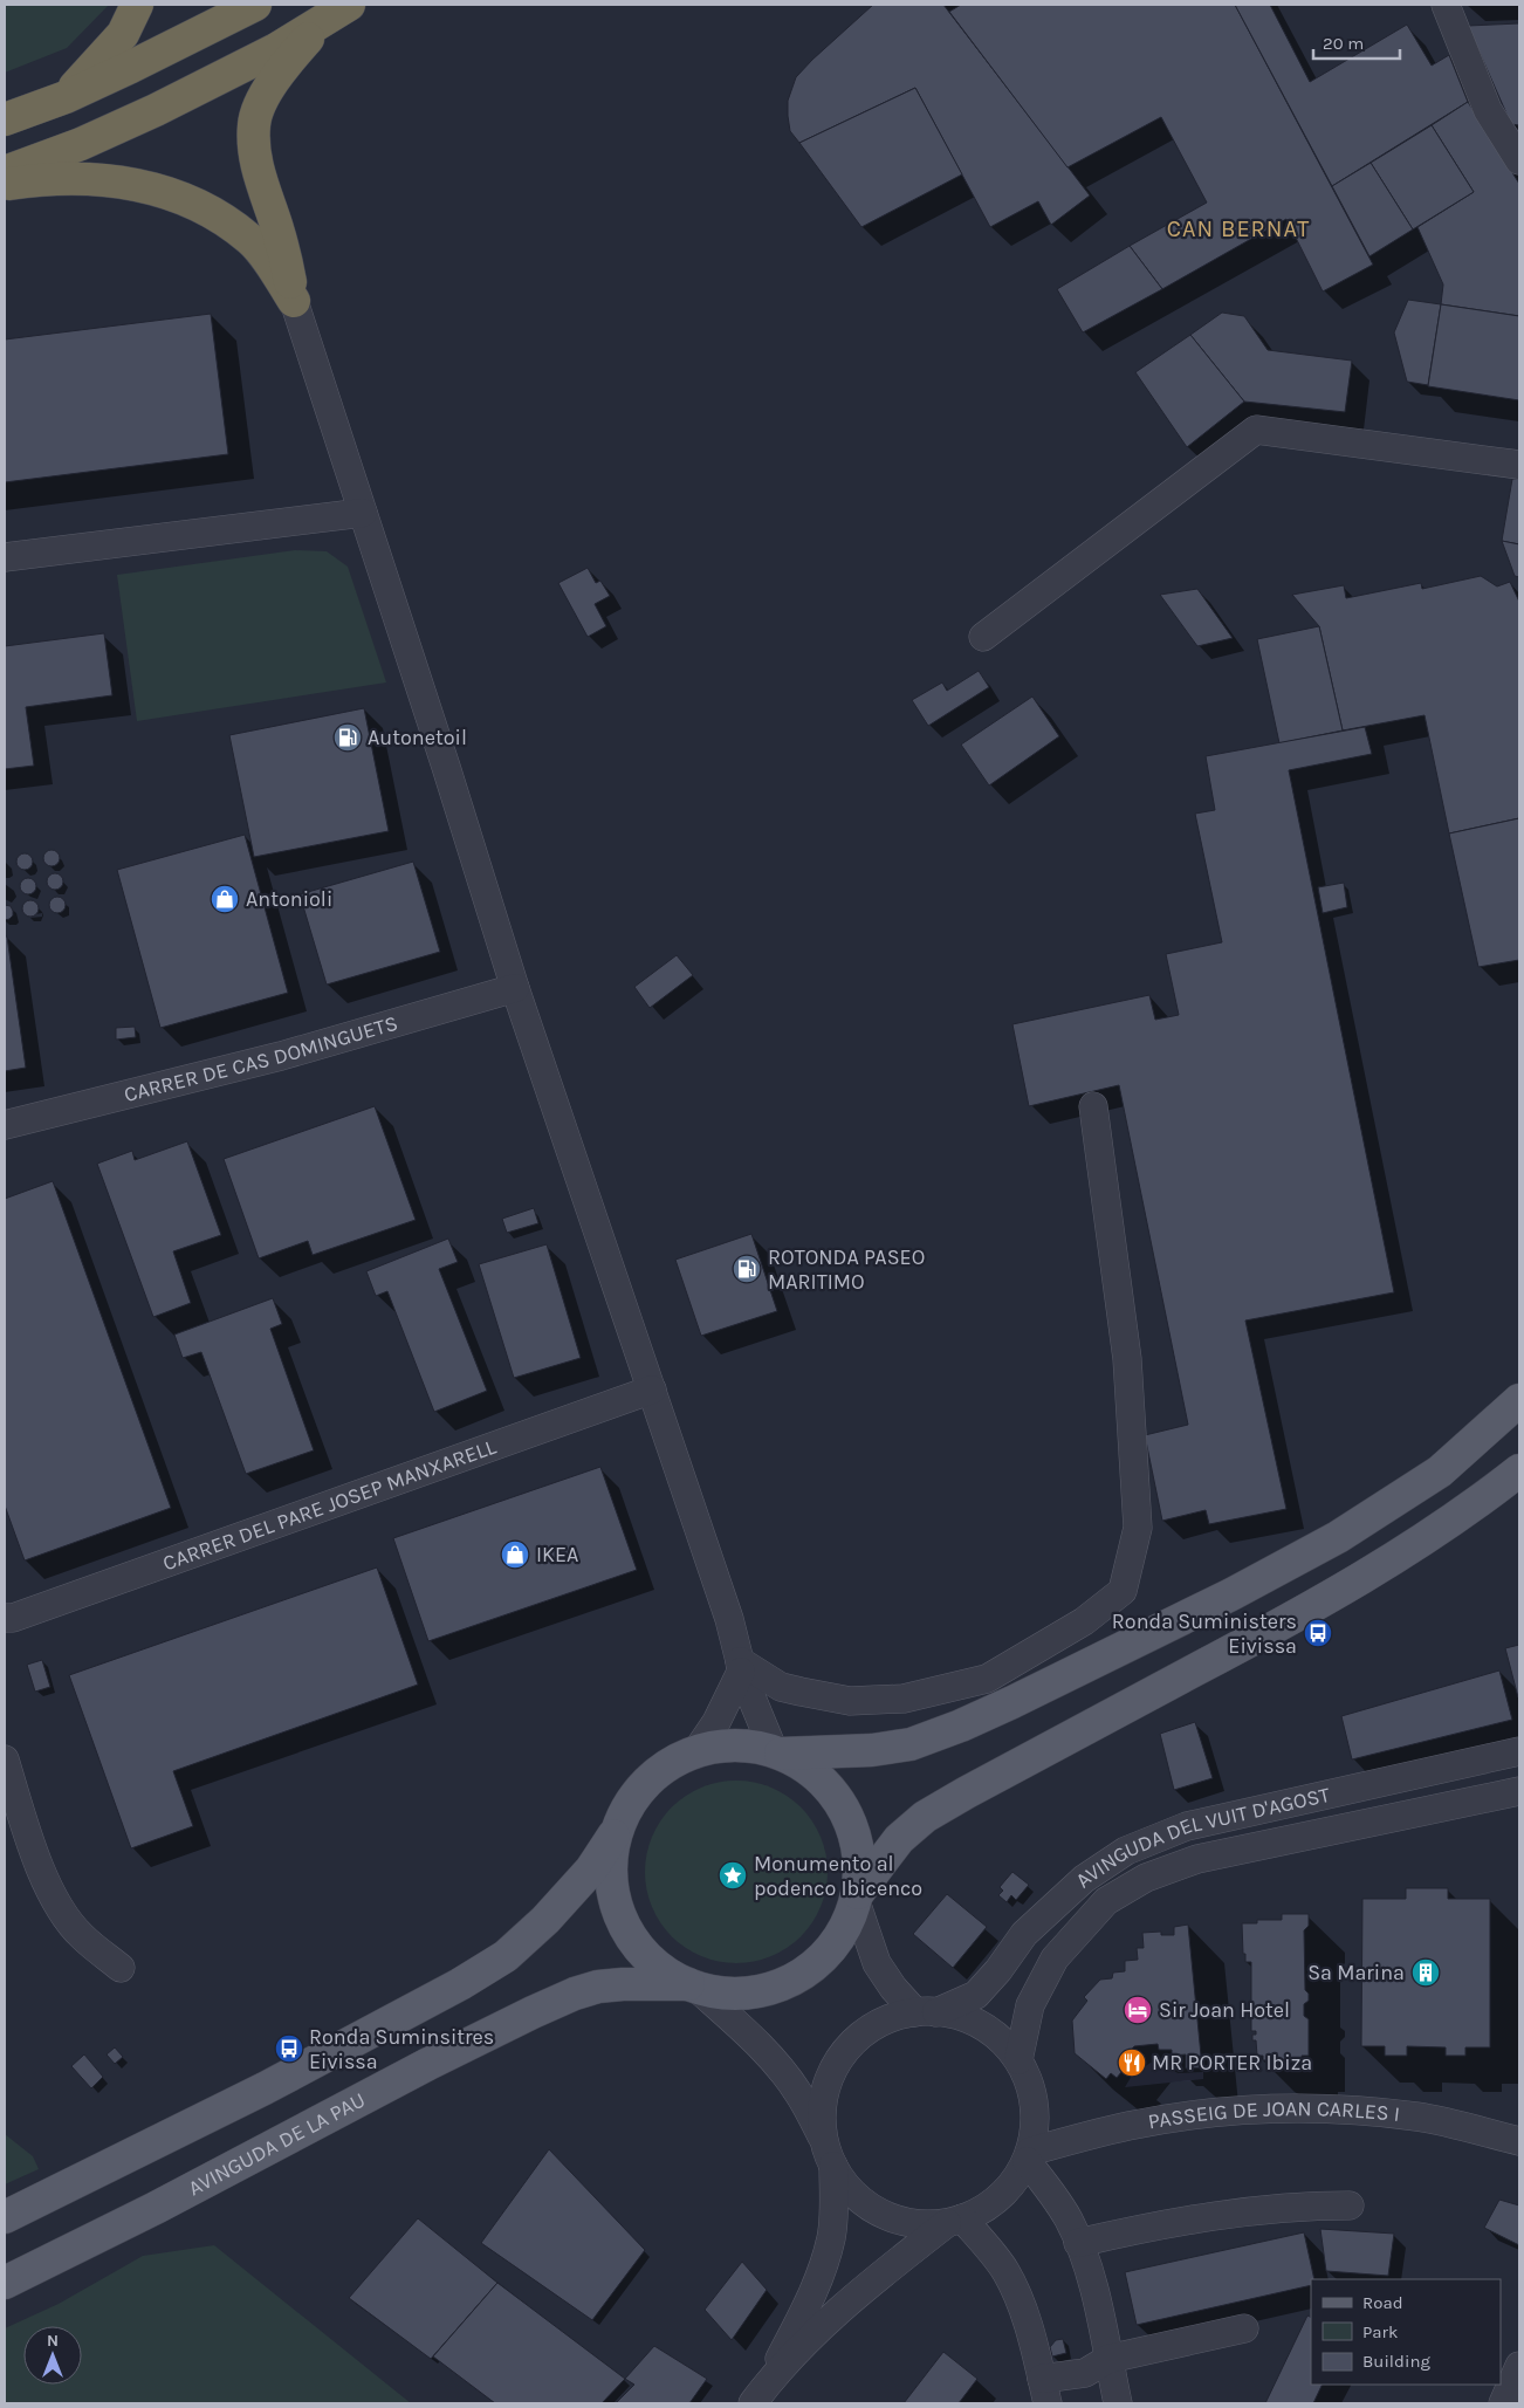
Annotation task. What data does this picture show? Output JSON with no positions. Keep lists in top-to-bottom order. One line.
{"streets":{"main road":["AVINGUDA DE LA PAU"],"street":["CARRER DE CAS DOMINGUETS","CARRER DEL PARE JOSEP MANXARELL","AVINGUDA DEL VUIT D'AGOST","PASSEIG DE JOAN CARLES I"]},"districts":["CAN BERNAT"],"places":{"fuel station":["Autonetoil","ROTONDA PASEO MARITIMO"],"shop":["Antonioli","IKEA"],"bus stop":["Ronda Suministers Eivissa","Ronda Suminsitres Eivissa"],"place":["Monumento al podenco Ibicenco"],"building":["Sa Marina"],"hotel":["Sir Joan Hotel"],"restaurant":["MR PORTER Ibiza"]},"legend":["Road","Park","Building"],"scale_bar":"20 m","north":"top"}
